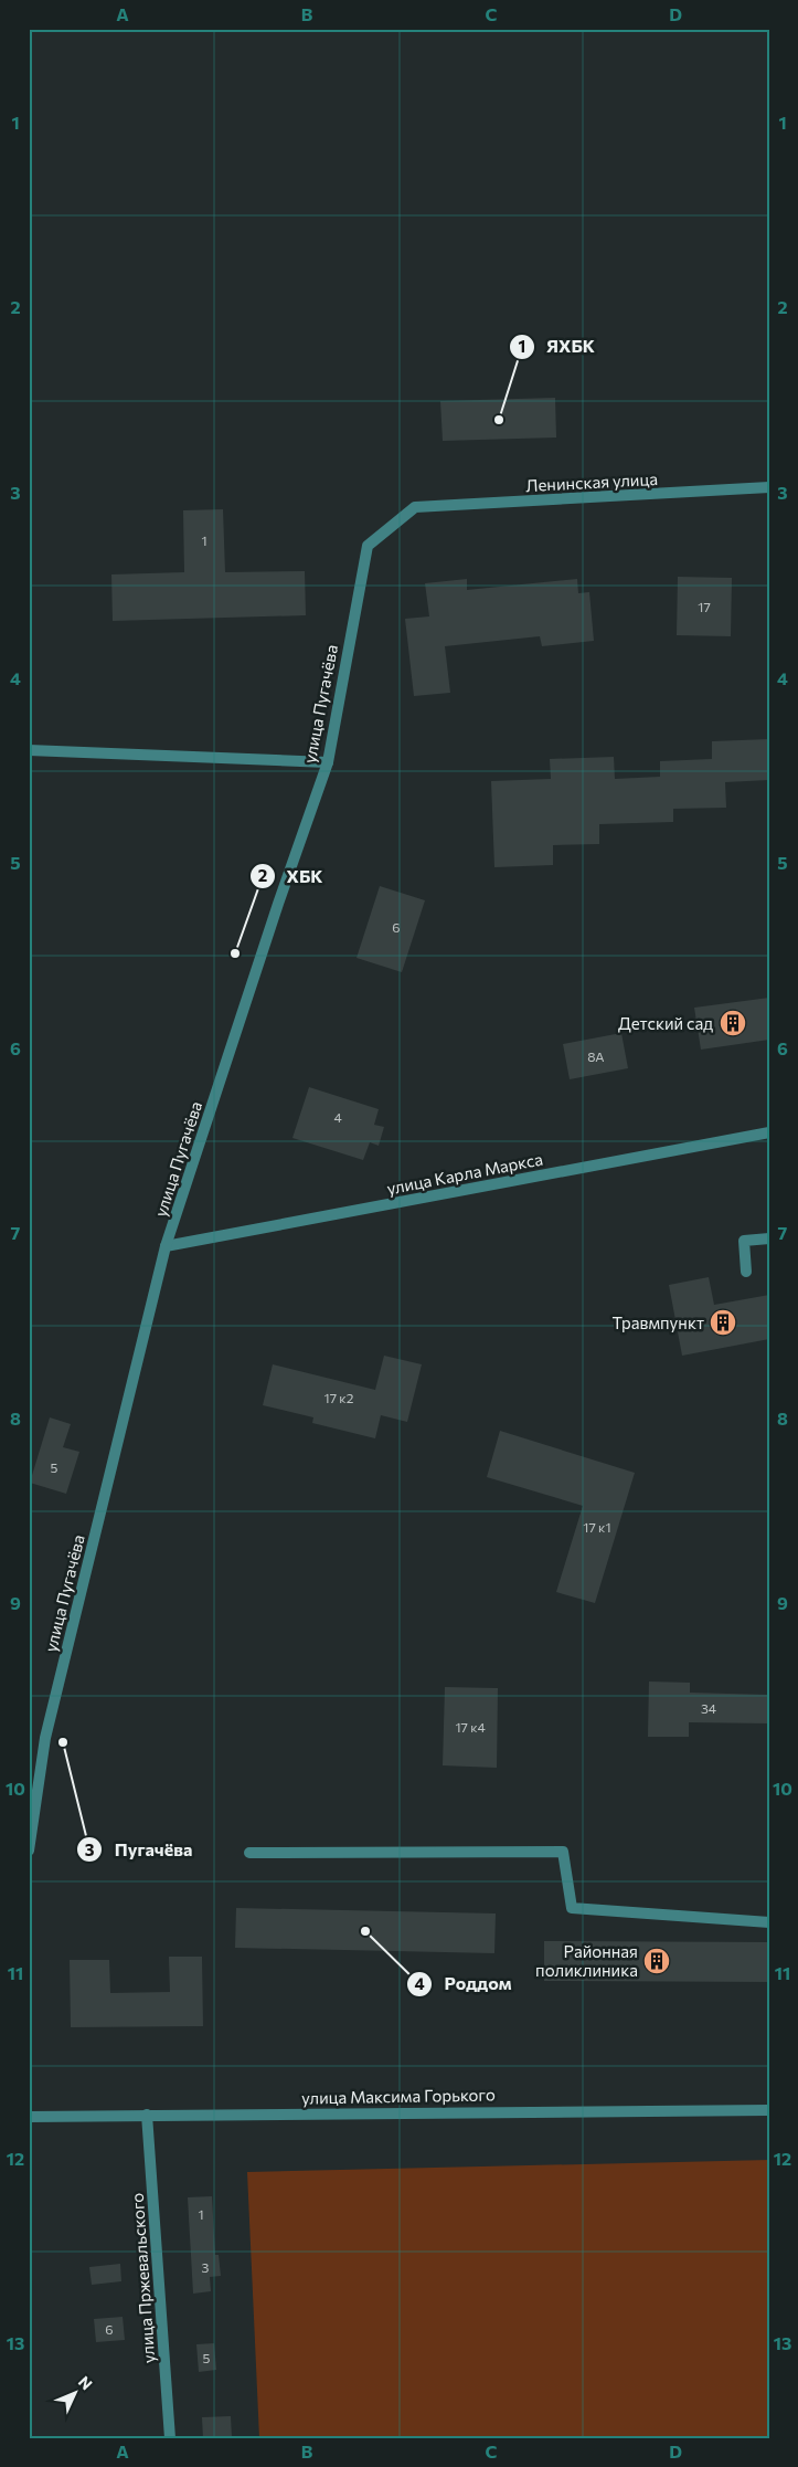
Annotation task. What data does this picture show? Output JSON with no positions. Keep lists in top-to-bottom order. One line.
{"streets":{"street":["Ленинская улица","улица Пугачёва","улица Карла Маркса","улица Максима Горького","улица Пржевальского"]},"crossings":[["Ленинская улица","улица Пугачёва"],["улица Пугачёва","улица Карла Маркса"],["улица Максима Горького","улица Пржевальского"]],"places":{"other":["ЯХБК","ХБК","Пугачёва","Роддом"],"building":["Детский сад","Травмпункт","Районная поликлиника"]},"house_numbers":["1","17","6","8А","4","17 к2","5","17 к1","34","17 к4","1","3","6","5"],"north":"top right","grid":{"columns":["A","B","C","D"],"rows":["1","2","3","4","5","6","7","8","9","10","11","12","13"]}}
